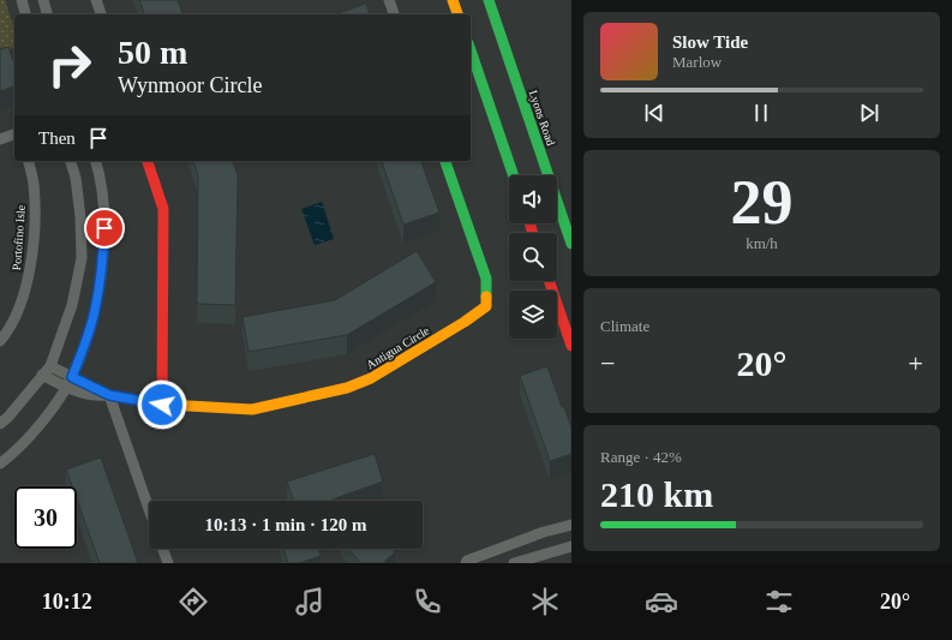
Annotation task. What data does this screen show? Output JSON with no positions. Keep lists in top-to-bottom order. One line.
{"streets":{"street":["Lyons Road","Portofino Isle","Antigua Circle"]},"page":{"turn":["50 m","Wynmoor Circle"],"song":["Slow Tide","Marlow"],"then":"Then","tile":[["29","km/h"],"Climate",["Range · 42%","210 km"]],"heat":["−","20°","+"],"limit":"30","trip":"10:13 · 1 min · 120 m","tabs":["10:12","20°"]}}
